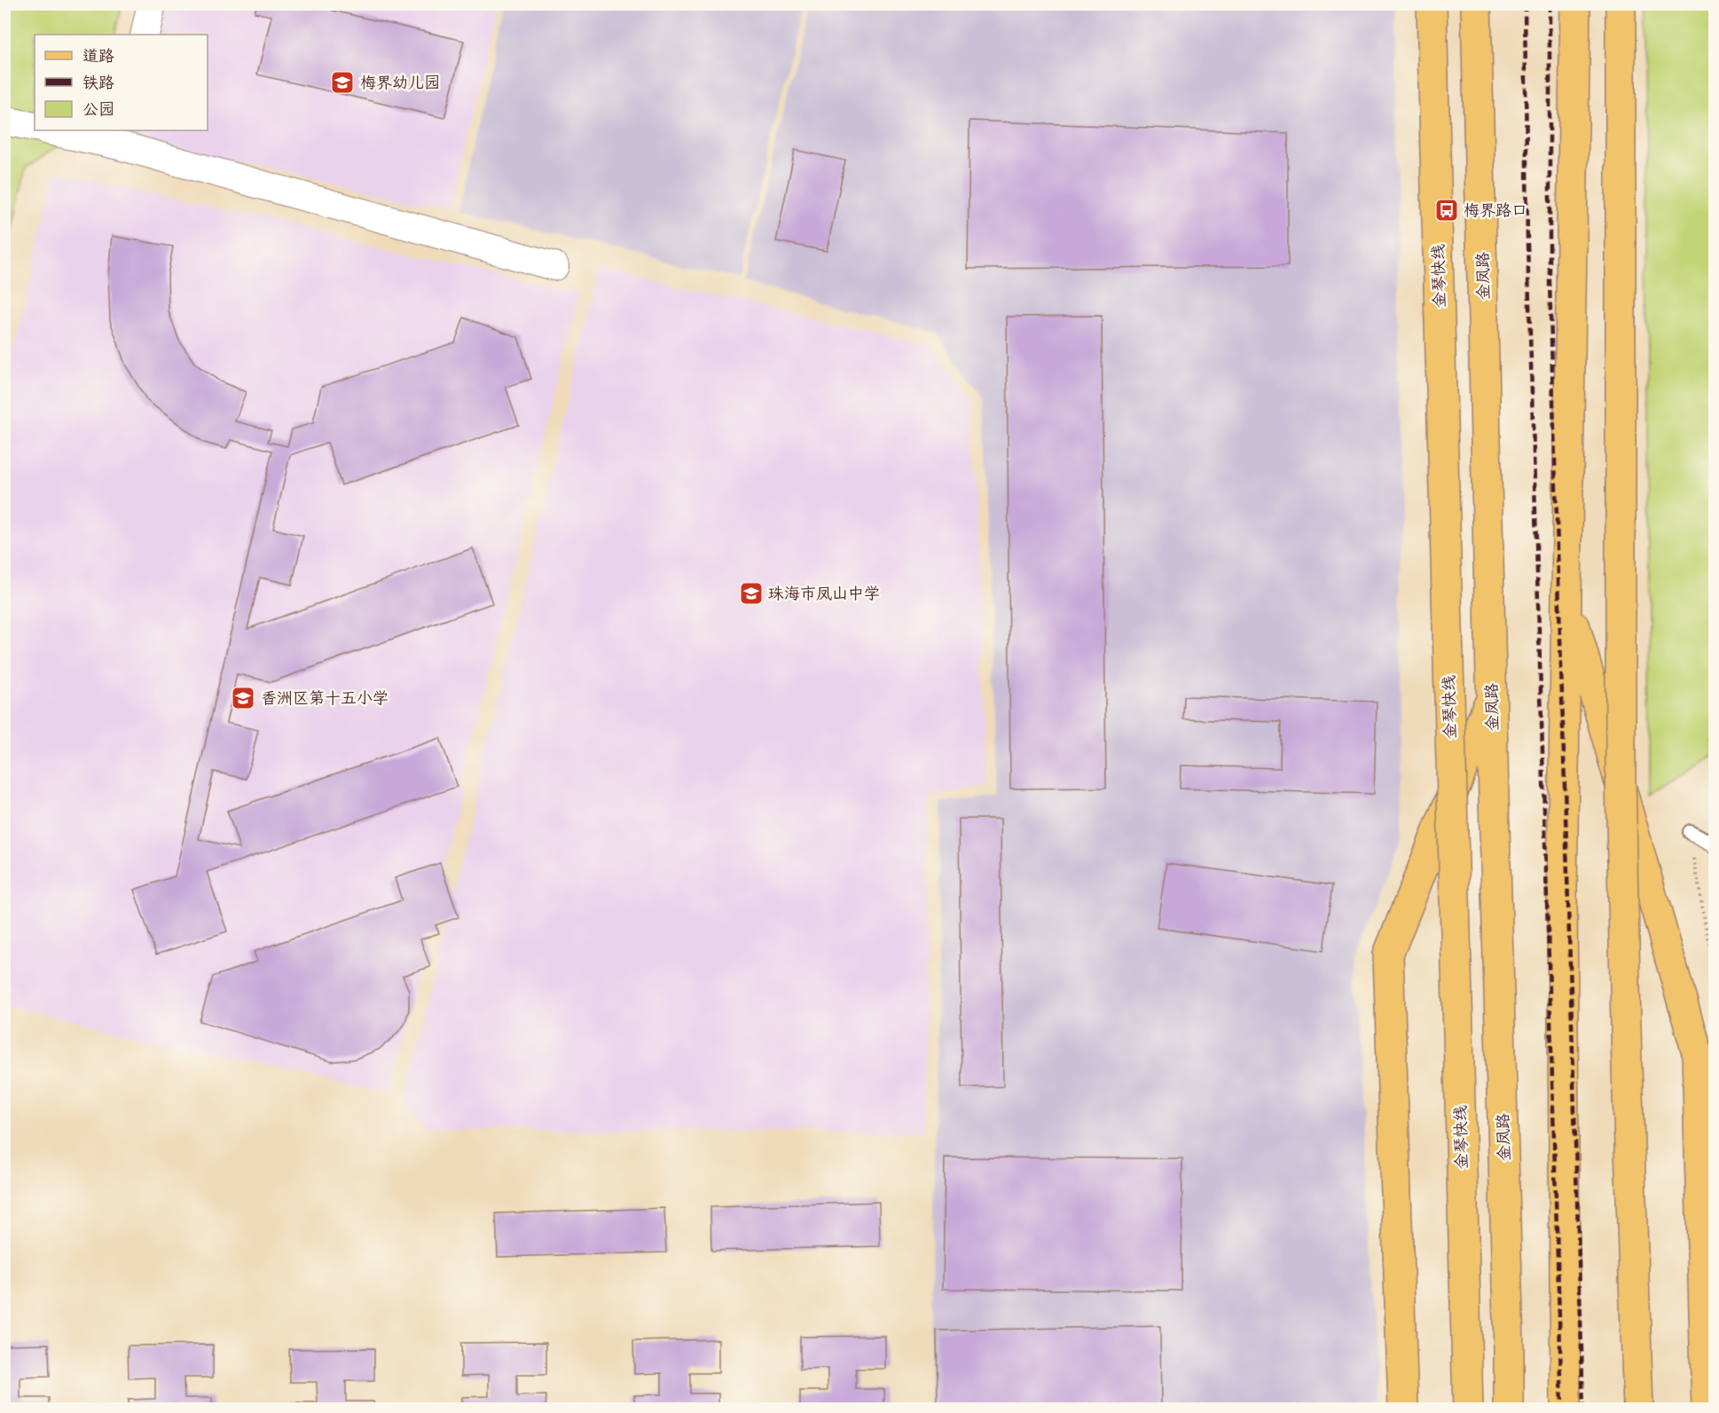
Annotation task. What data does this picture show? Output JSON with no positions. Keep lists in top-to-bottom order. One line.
{"streets":{"main road":["金琴快线","金凤路"]},"places":{"school or university":["梅界幼儿园","珠海市凤山中学","香洲区第十五小学"],"bus stop":["梅界路口"]},"legend":["道路","铁路","公园"]}
